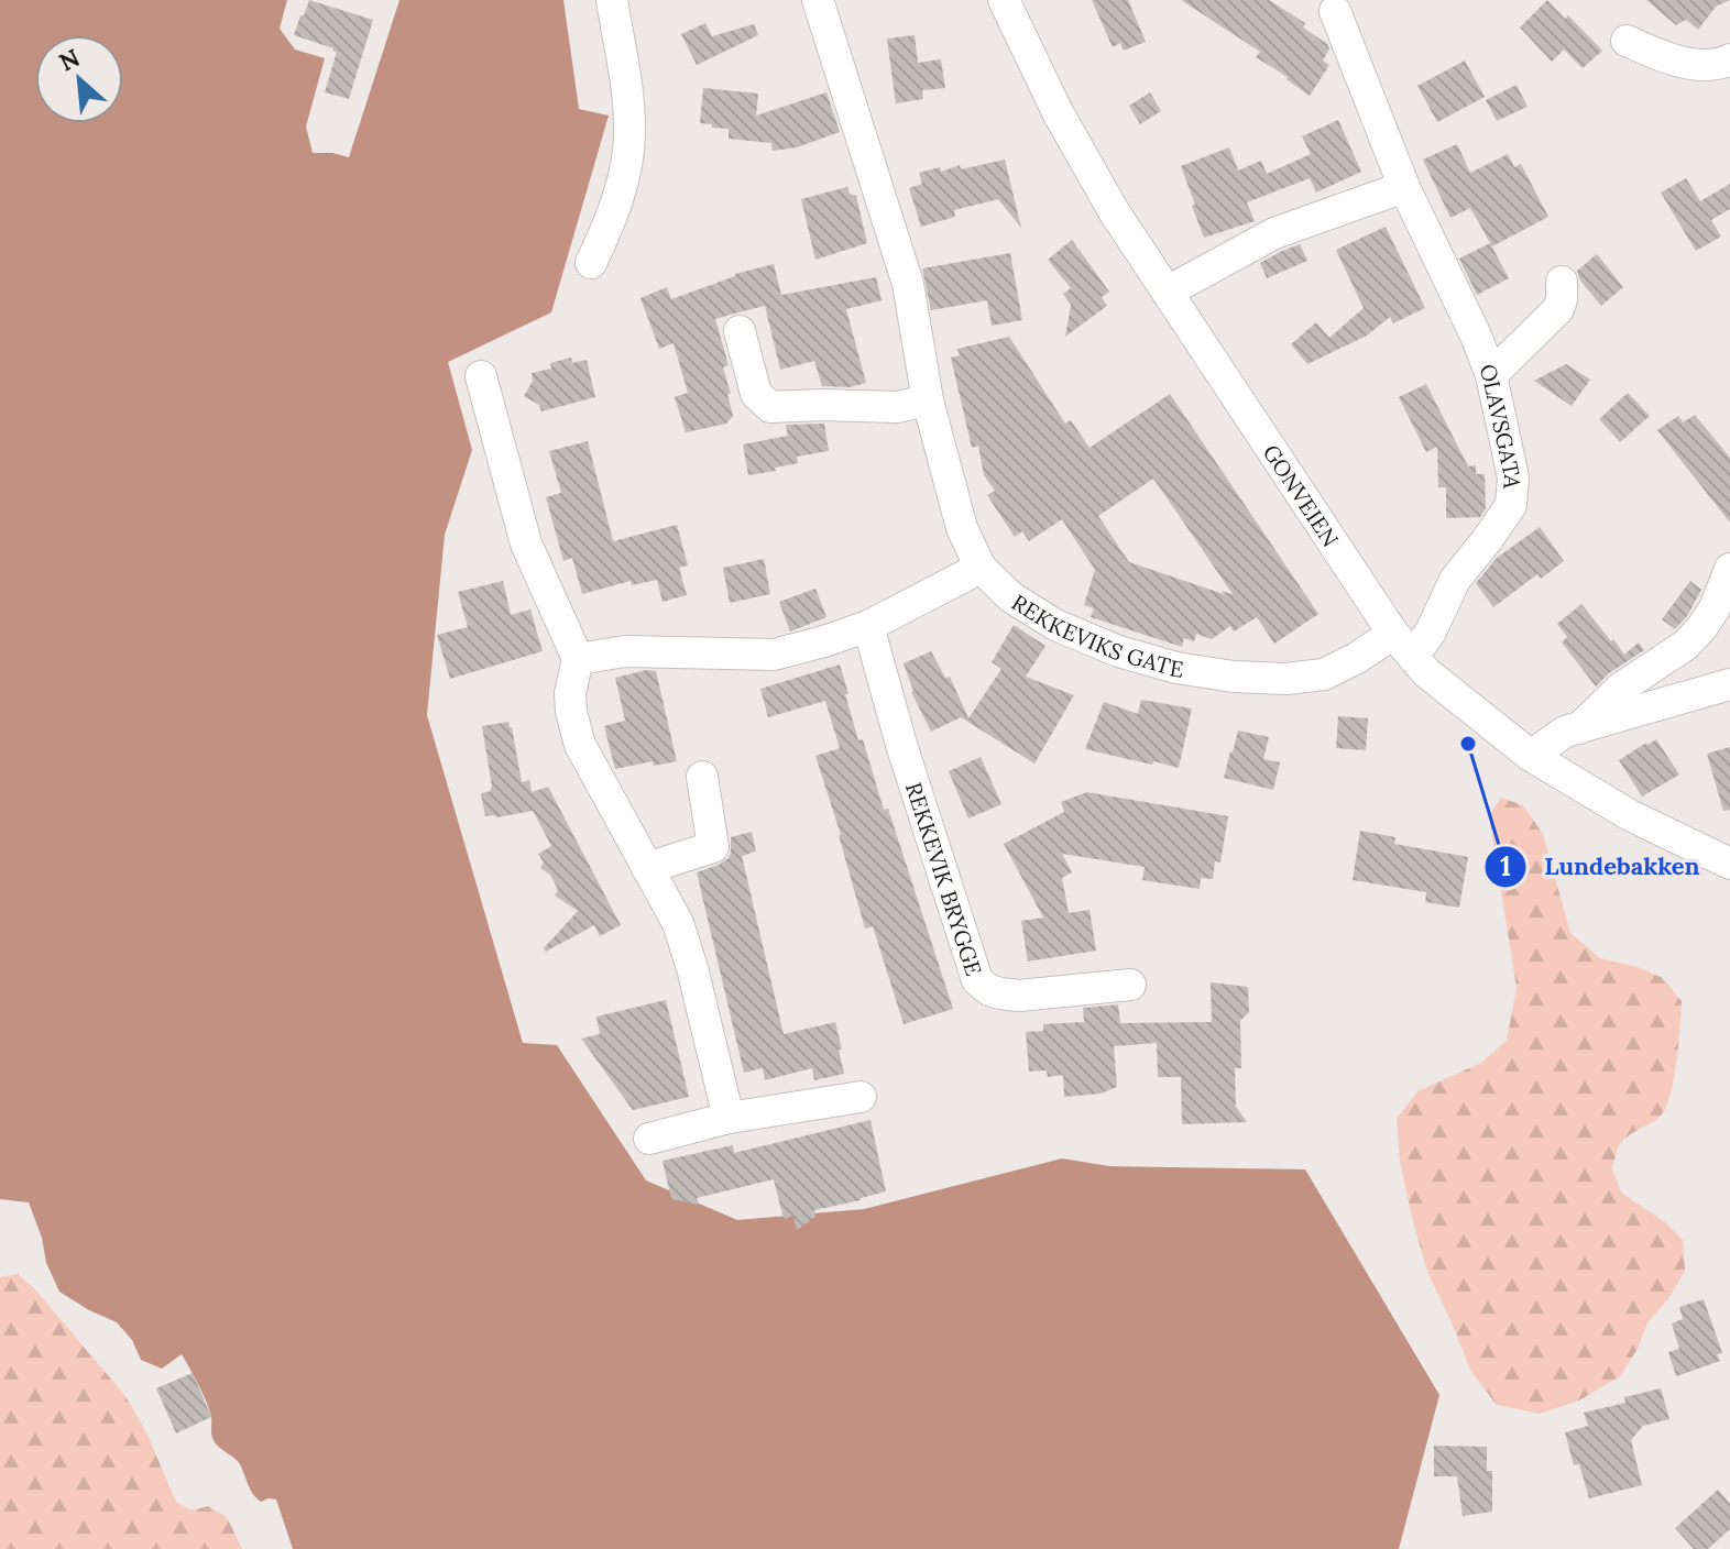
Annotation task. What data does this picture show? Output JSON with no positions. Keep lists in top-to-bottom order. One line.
{"streets":{"street":["OLAVSGATA","GONVEIEN","REKKEVIKS GATE","REKKEVIK BRYGGE"]},"crossings":[["OLAVSGATA","GONVEIEN"],["OLAVSGATA","REKKEVIKS GATE"],["GONVEIEN","REKKEVIKS GATE"]],"places":["Lundebakken"],"north":"top left"}
